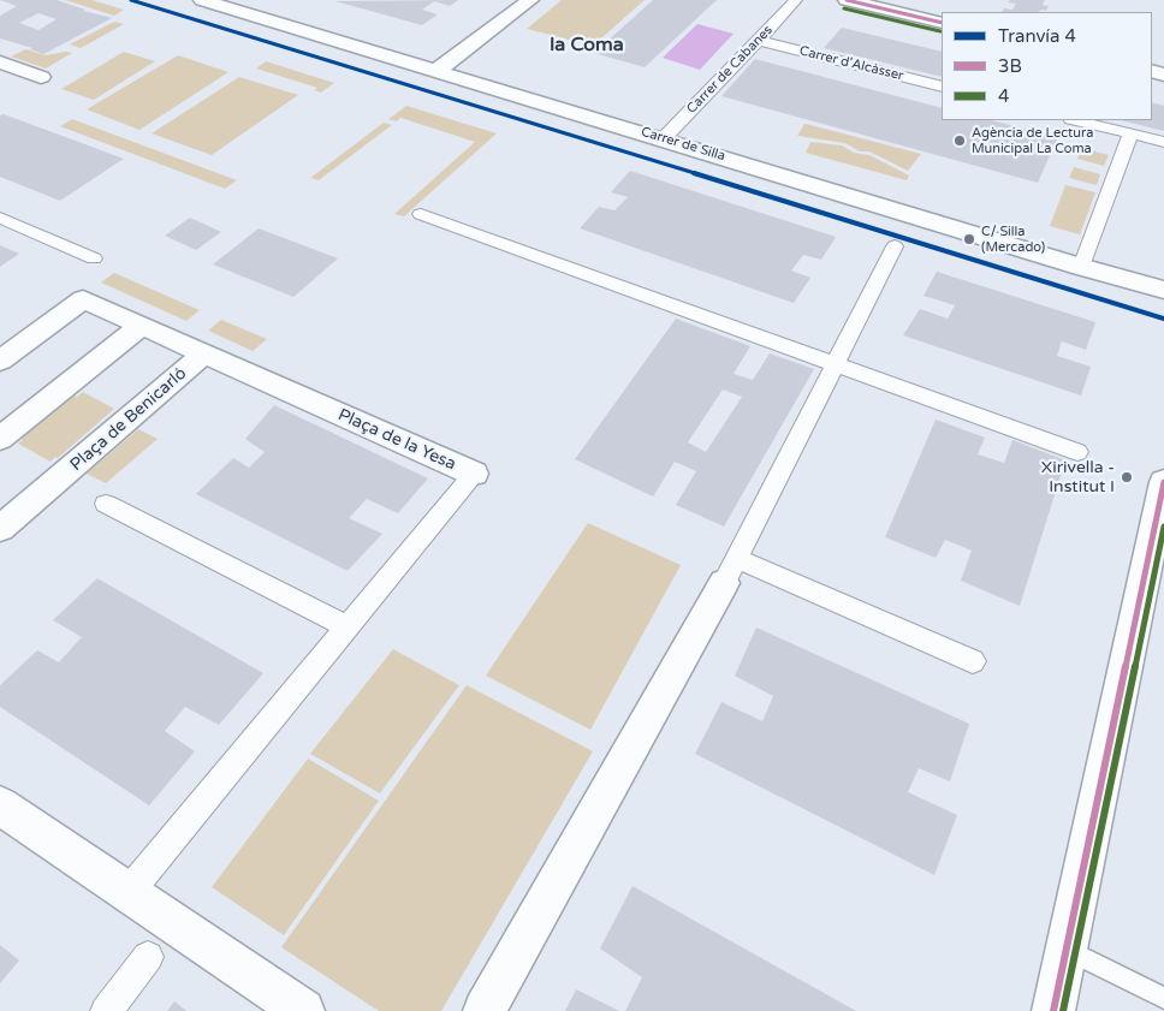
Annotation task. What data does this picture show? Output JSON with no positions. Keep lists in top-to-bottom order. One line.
{"streets":{"street":["Carrer d'Alcàsser","Carrer de Cabanes","Carrer de Silla","Plaça de Benicarló","Plaça de la Yesa"]},"crossings":[["Carrer d'Alcàsser","Carrer de Cabanes"],["Carrer de Cabanes","Carrer de Silla"],["Plaça de Benicarló","Plaça de la Yesa"]],"districts":["la Coma"],"places":["Agència de Lectura Municipal La Coma","C/ Silla (Mercado)","Xirivella - Institut I"],"lines":["tram line 4","transit line 3B","transit line 4"],"legend":["Tranvía 4","3B","4"]}
